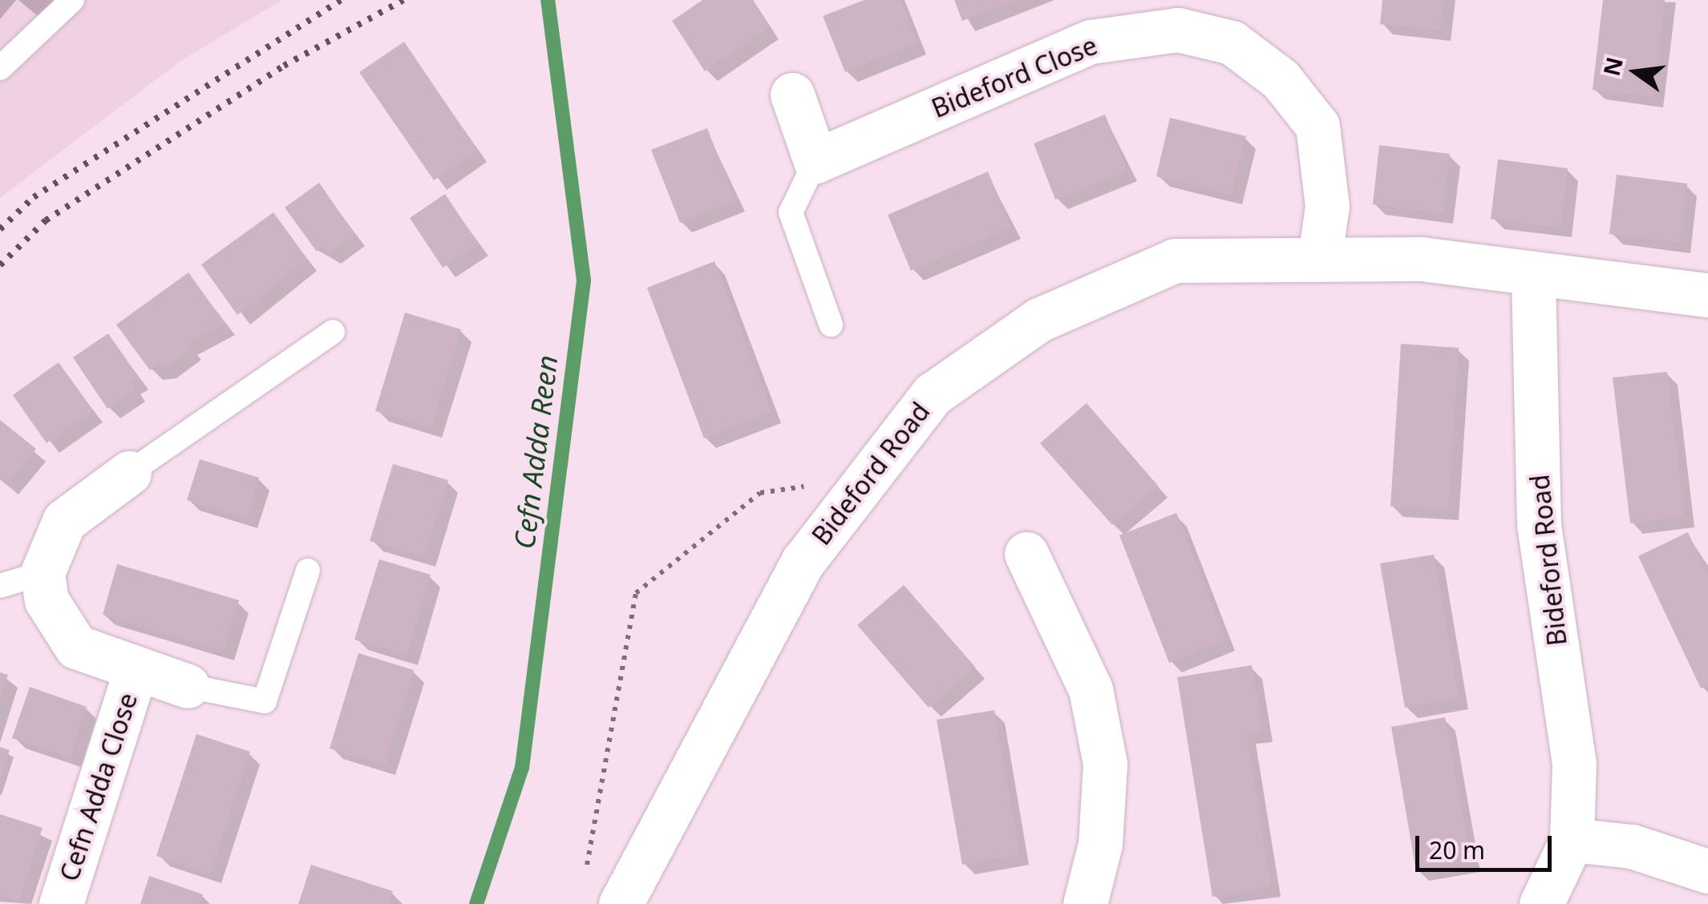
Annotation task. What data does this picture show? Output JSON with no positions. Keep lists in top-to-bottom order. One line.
{"streets":{"street":["Bideford Close","Bideford Road","Cefn Adda Close"]},"crossings":[["Bideford Close","Bideford Road"]],"water":["Cefn Adda Reen"],"scale_bar":"20 m","north":"left"}
